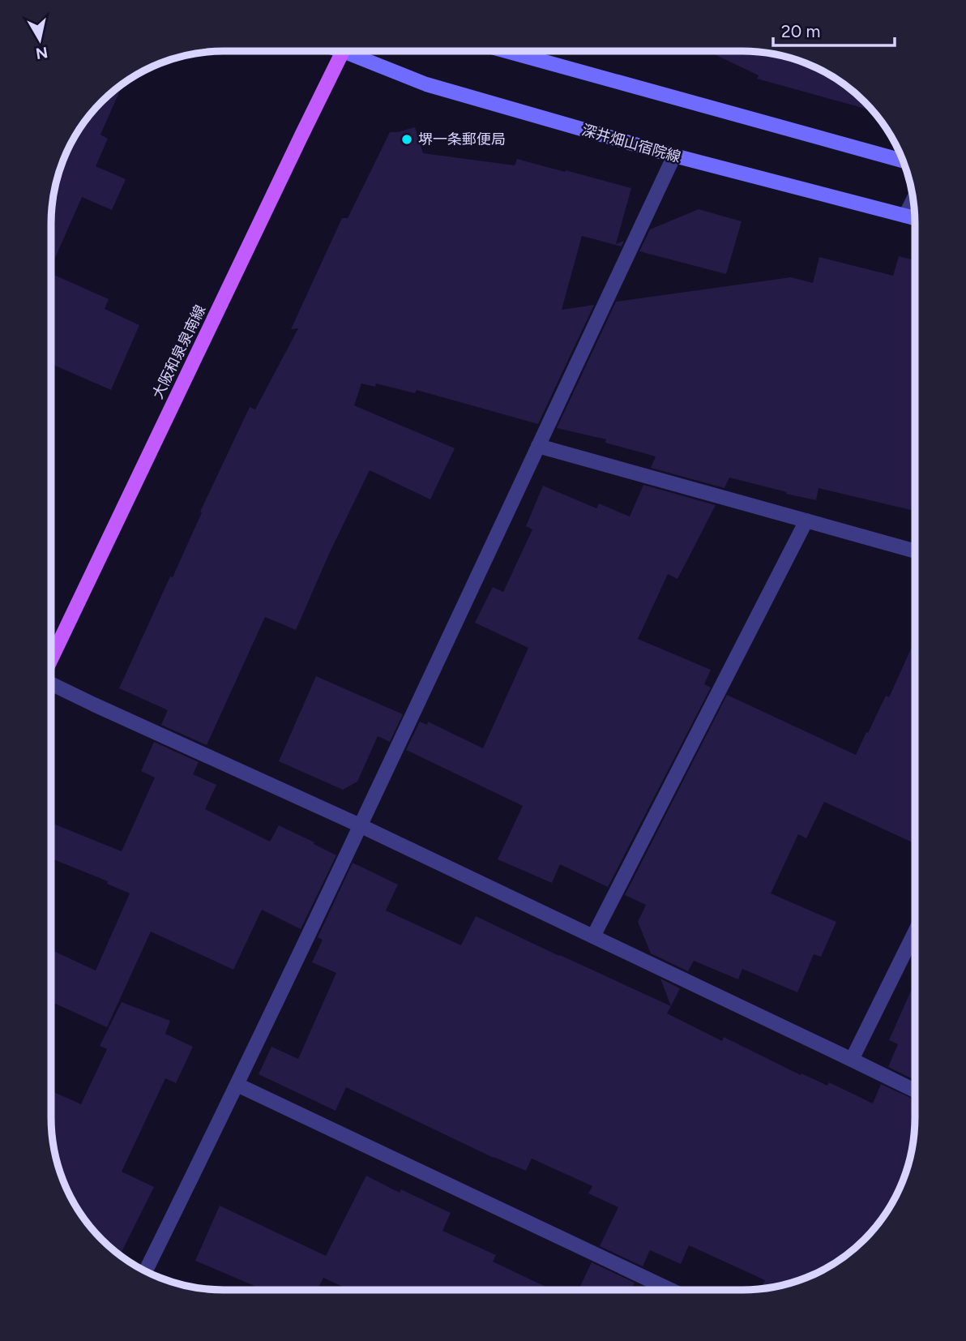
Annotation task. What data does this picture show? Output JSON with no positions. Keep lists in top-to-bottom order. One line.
{"streets":{"main road":["深井畑山宿院線","大阪和泉泉南線"]},"places":["堺一条郵便局"],"scale_bar":"20 m","north":"bottom"}
